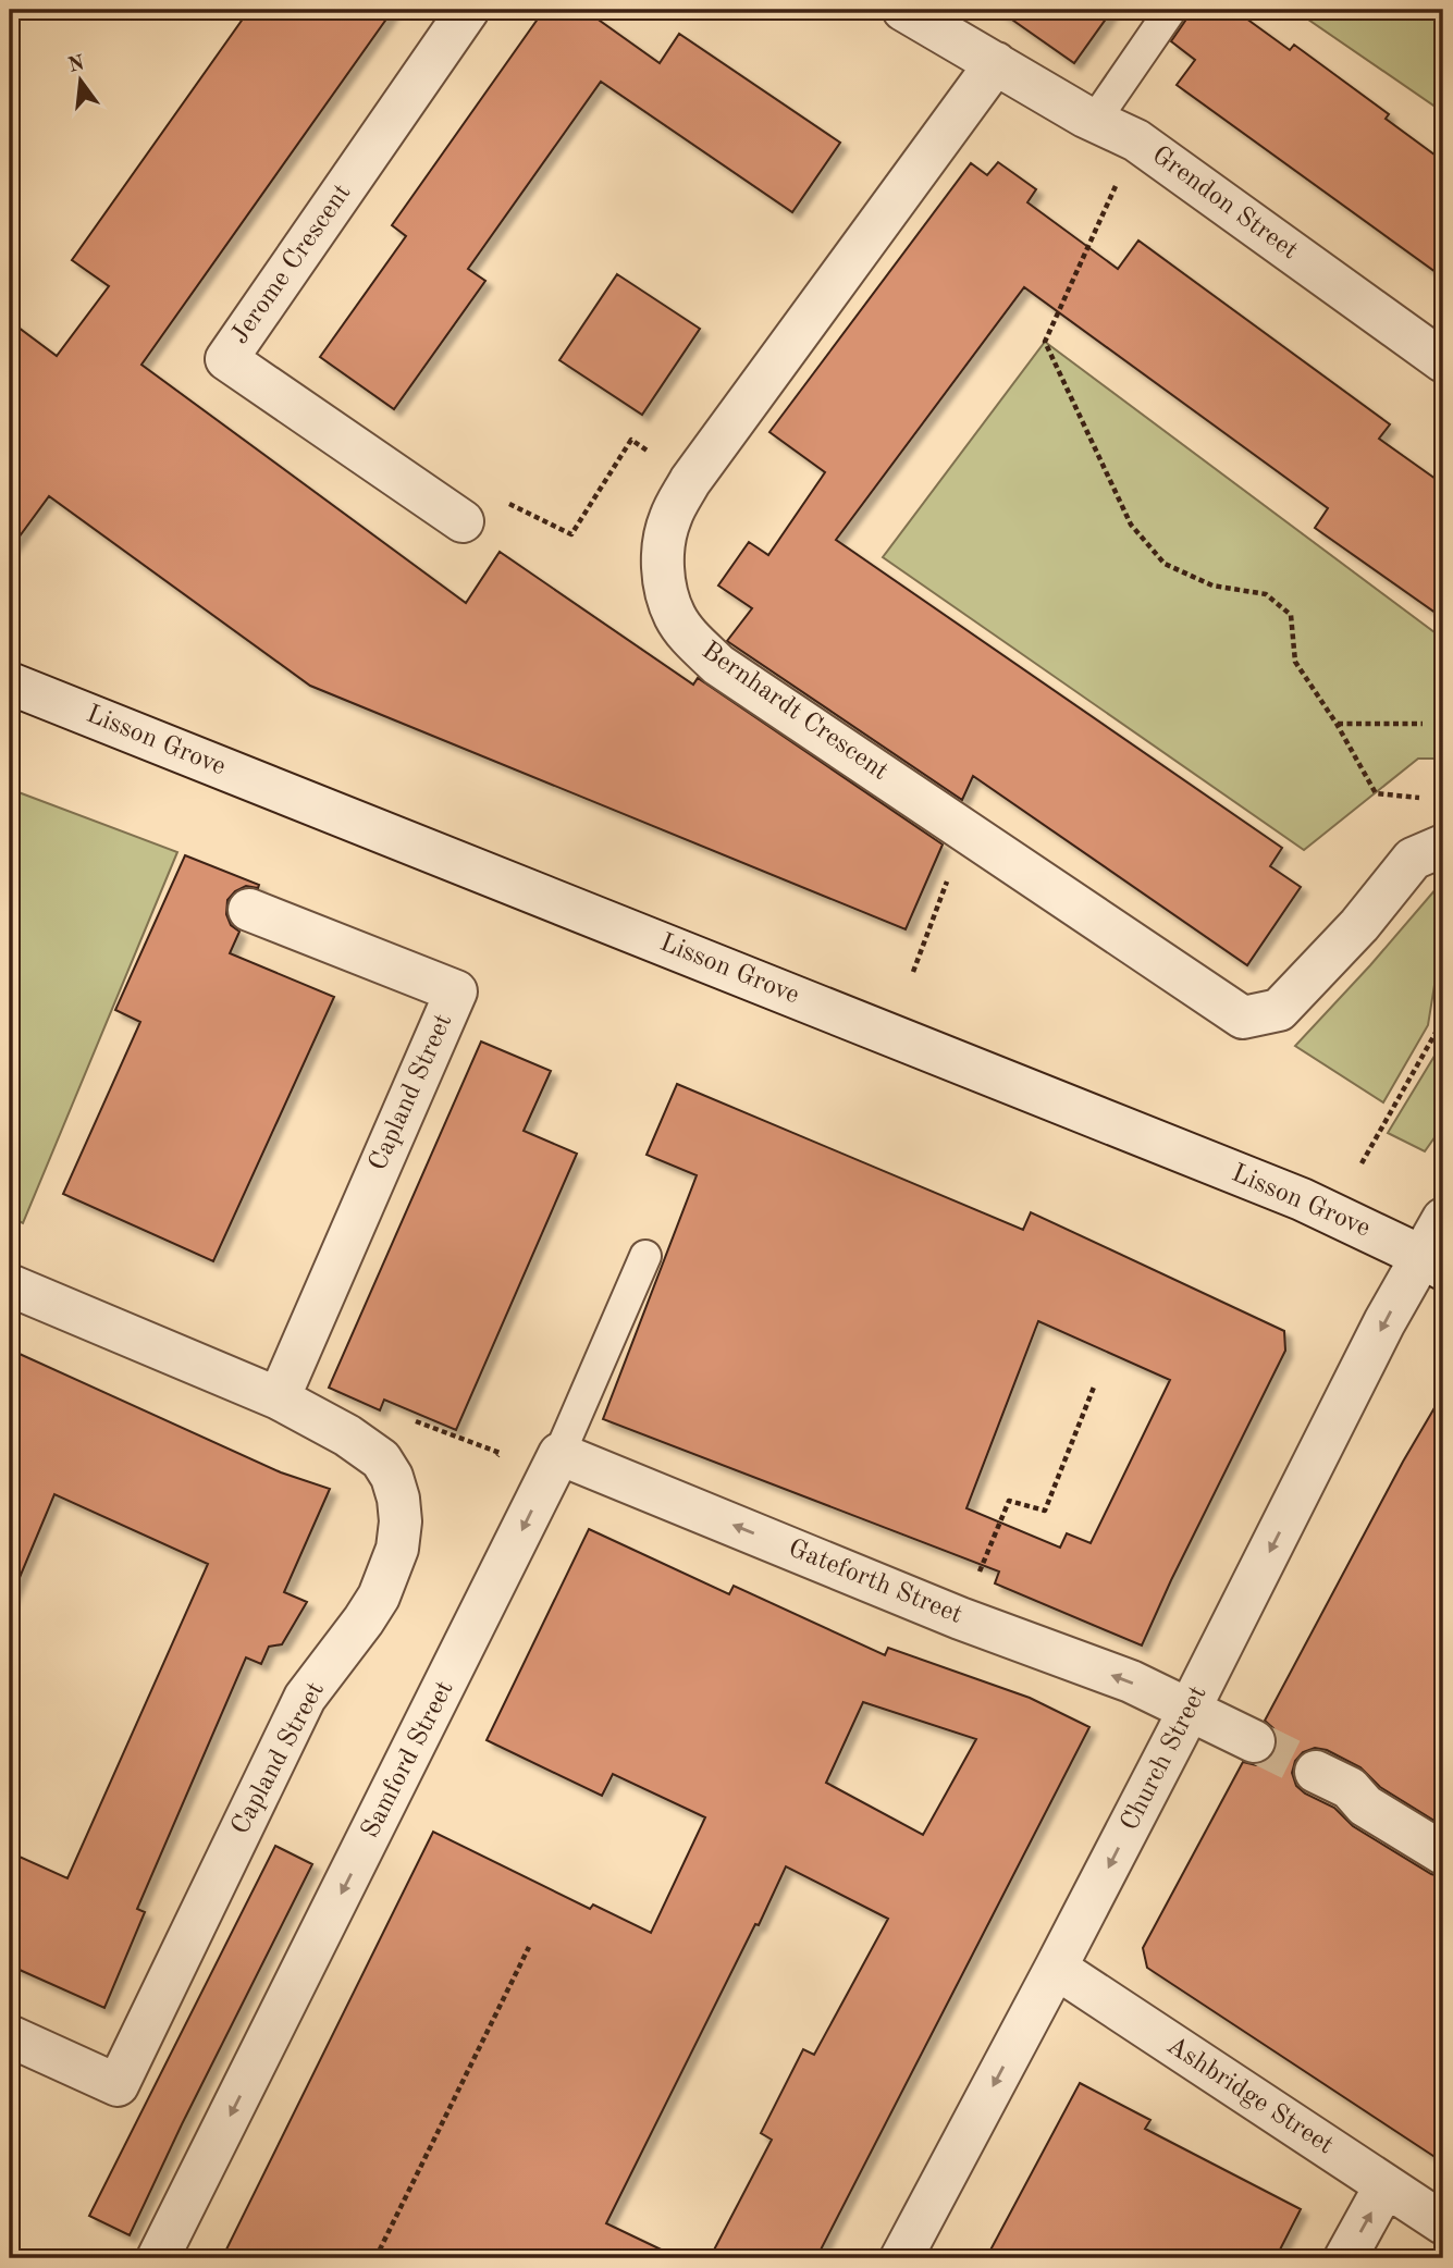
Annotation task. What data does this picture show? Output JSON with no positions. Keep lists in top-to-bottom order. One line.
{"streets":{"street":["Grendon Street","Jerome Crescent","Bernhardt Crescent","Lisson Grove","Capland Street","Gateforth Street","Church Street","Samford Street","Ashbridge Street"]},"crossings":[["Grendon Street","Bernhardt Crescent"],["Lisson Grove","Church Street"],["Gateforth Street","Church Street"],["Gateforth Street","Samford Street"],["Church Street","Ashbridge Street"]],"one_way":["Gateforth Street","Church Street","Samford Street"],"north":"top"}
